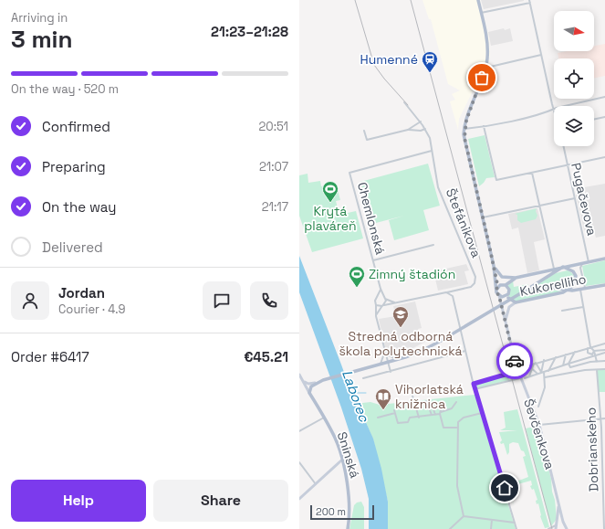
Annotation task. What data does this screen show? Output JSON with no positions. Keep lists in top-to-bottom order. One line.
{"streets":{"main road":["Kukorelliho","Ševčenkova","Sninská"],"street":["Pugačevova","Chemlonská","Štefánikova","Dobrianskeho"]},"crossings":[["Chemlonská","Štefánikova"],["Kukorelliho","Ševčenkova"]],"water":["Laborec"],"places":{"station":["Humenné"],"sports":["Krytá plaváreň","Zimný štadión"],"school or university":["Stredná odborná škola polytechnická"],"library":["Vihorlatská knižnica"]},"scale_bar":"200 m","north":"right","page":{"heading":["3 min","Arriving in","21:23–21:28"],"panel":["Jordan","Courier · 4.9","Order #6417","€45.21"],"bar":"On the way · 520 m","list":[["Confirmed","20:51"],["Preparing","21:07"],["On the way","21:17"],"Delivered"],"buttons":["Help","Share"],"scale":"200 m"}}
